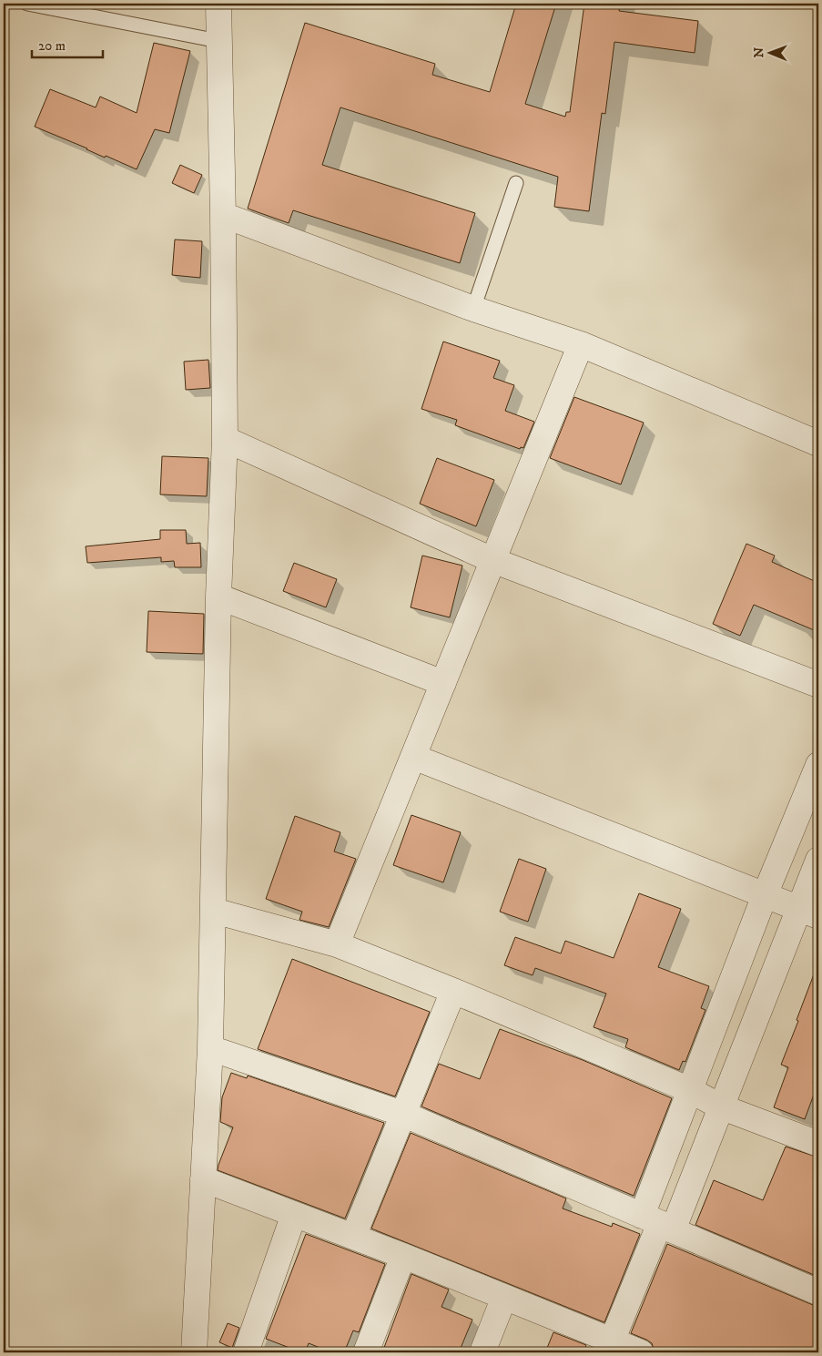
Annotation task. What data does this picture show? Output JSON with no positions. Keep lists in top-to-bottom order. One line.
{"scale_bar":"20 m","north":"left"}
